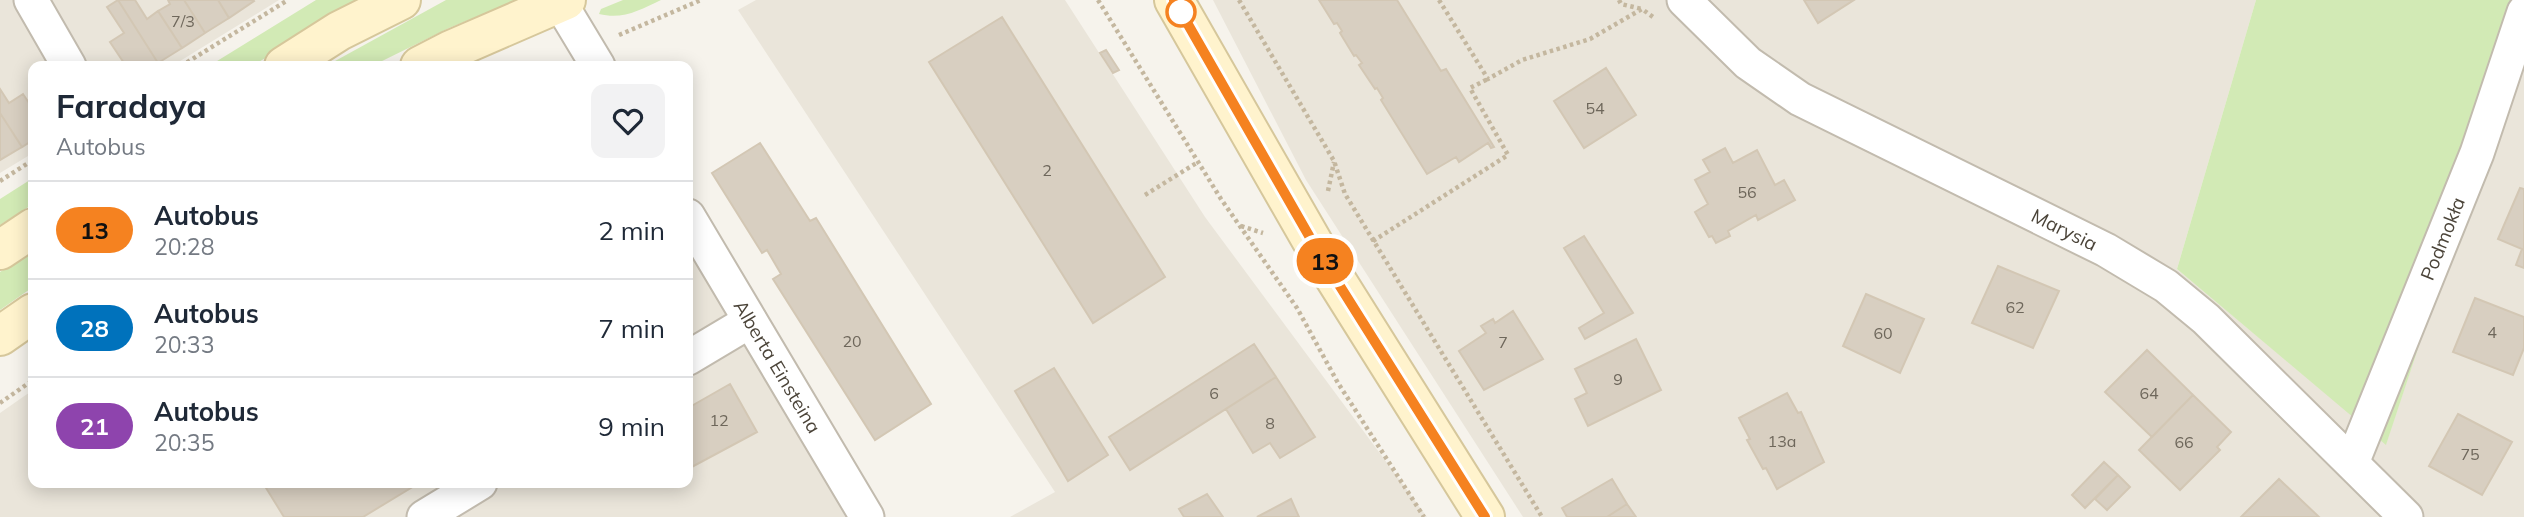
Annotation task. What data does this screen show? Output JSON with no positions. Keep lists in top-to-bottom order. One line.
{"streets":{"street":["Marysia","Podmokła","Alberta Einsteina"]},"crossings":[["Marysia","Podmokła"]],"lines":["bus line 13"],"house_numbers":["7/3","54","2","56","62","4","60","20","7","9","6","64","12","8","13a","66","75"],"page":{"on_map":"13","heading":["Faradaya","Autobus"],"list":[{"mark":"13","name":"Autobus","note":"20:28","value":"2 min"},{"mark":"28","name":"Autobus","note":"20:33","value":"7 min"},{"mark":"21","name":"Autobus","note":"20:35","value":"9 min"}]}}
